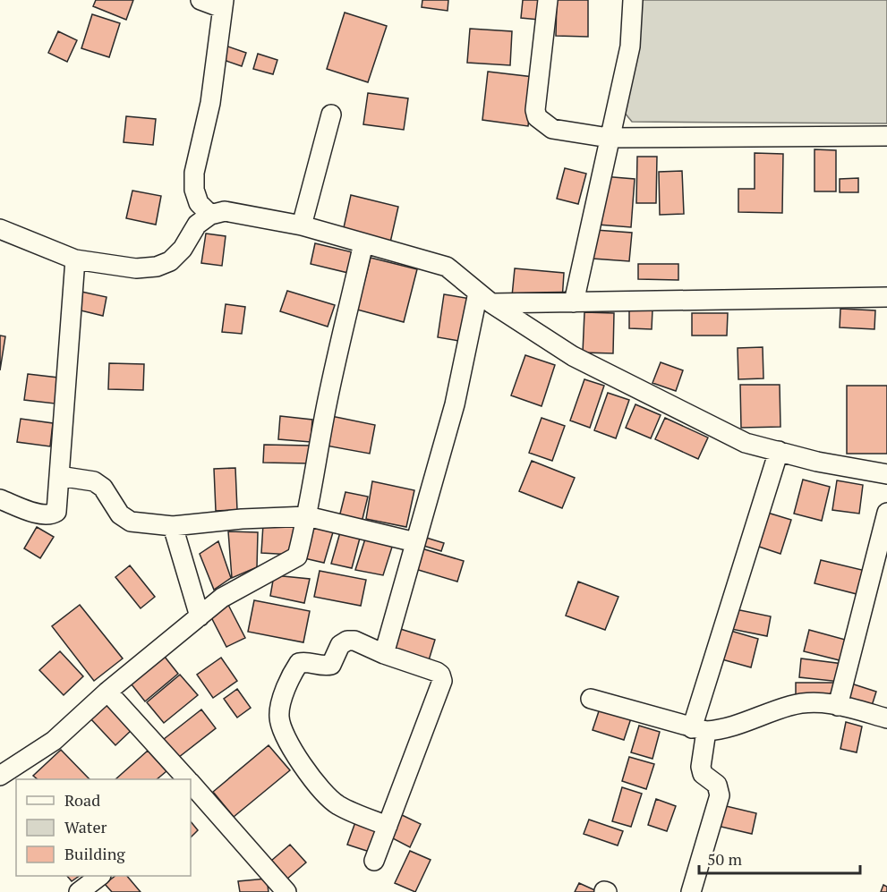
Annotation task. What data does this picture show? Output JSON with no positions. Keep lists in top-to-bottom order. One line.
{"legend":["Road","Water","Building"],"scale_bar":"50 m"}
